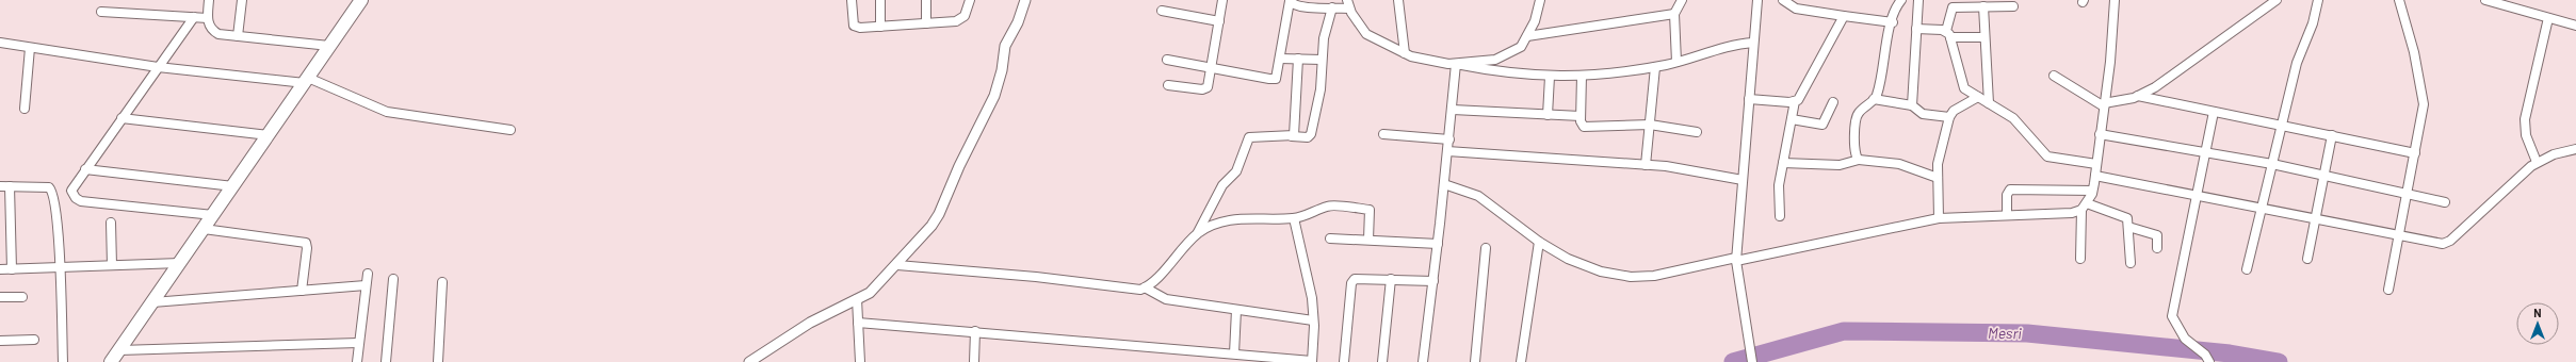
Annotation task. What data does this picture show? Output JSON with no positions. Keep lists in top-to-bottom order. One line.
{"water":["Mesri"],"north":"top"}
